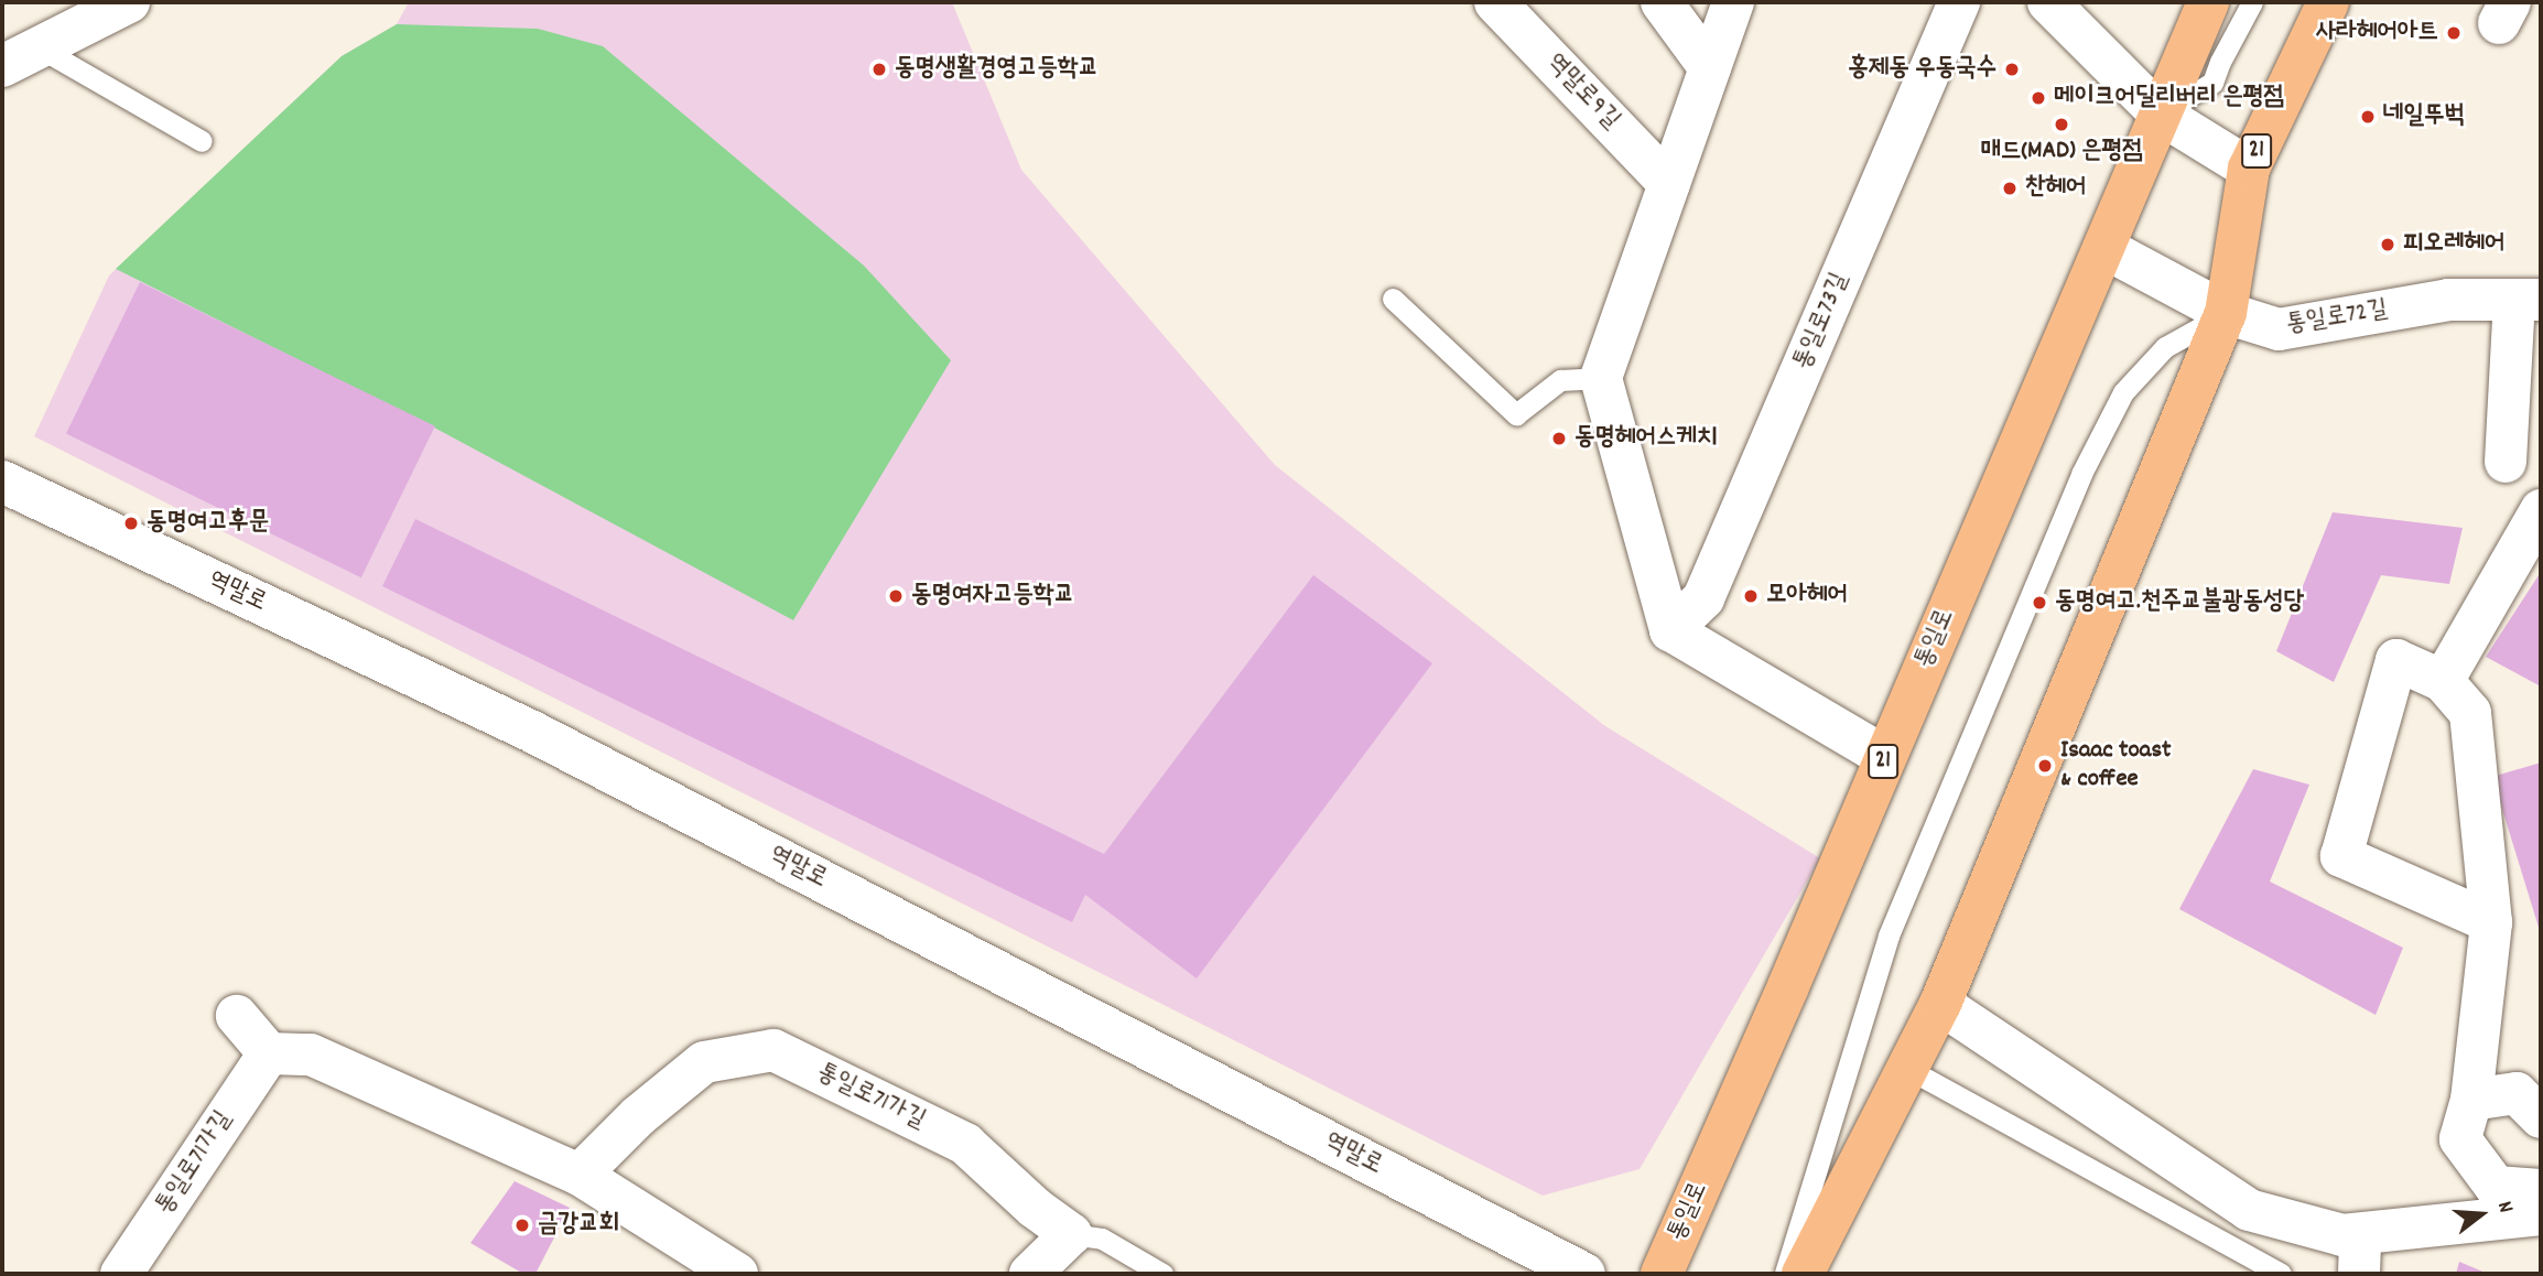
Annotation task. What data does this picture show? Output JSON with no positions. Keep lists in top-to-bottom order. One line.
{"streets":{"main road":["21","통일로"],"street":["역말로9길","통일로72길","통일로73길","역말로","통일로71가길"]},"crossings":[["21","통일로72길"],["통일로72길","통일로"]],"places":["사라헤어아트","동명생활경영고등학교","홍제동 우동국수","메이크어딜리버리 은평점","네일뚜벅","매드(MAD) 은평점","찬헤어","피오레헤어","동명헤어스케치","동명여고후문","동명여자고등학교","모아헤어","동명여고.천주교불광동성당","Isaac toast & coffee","금강교회"],"north":"right"}
